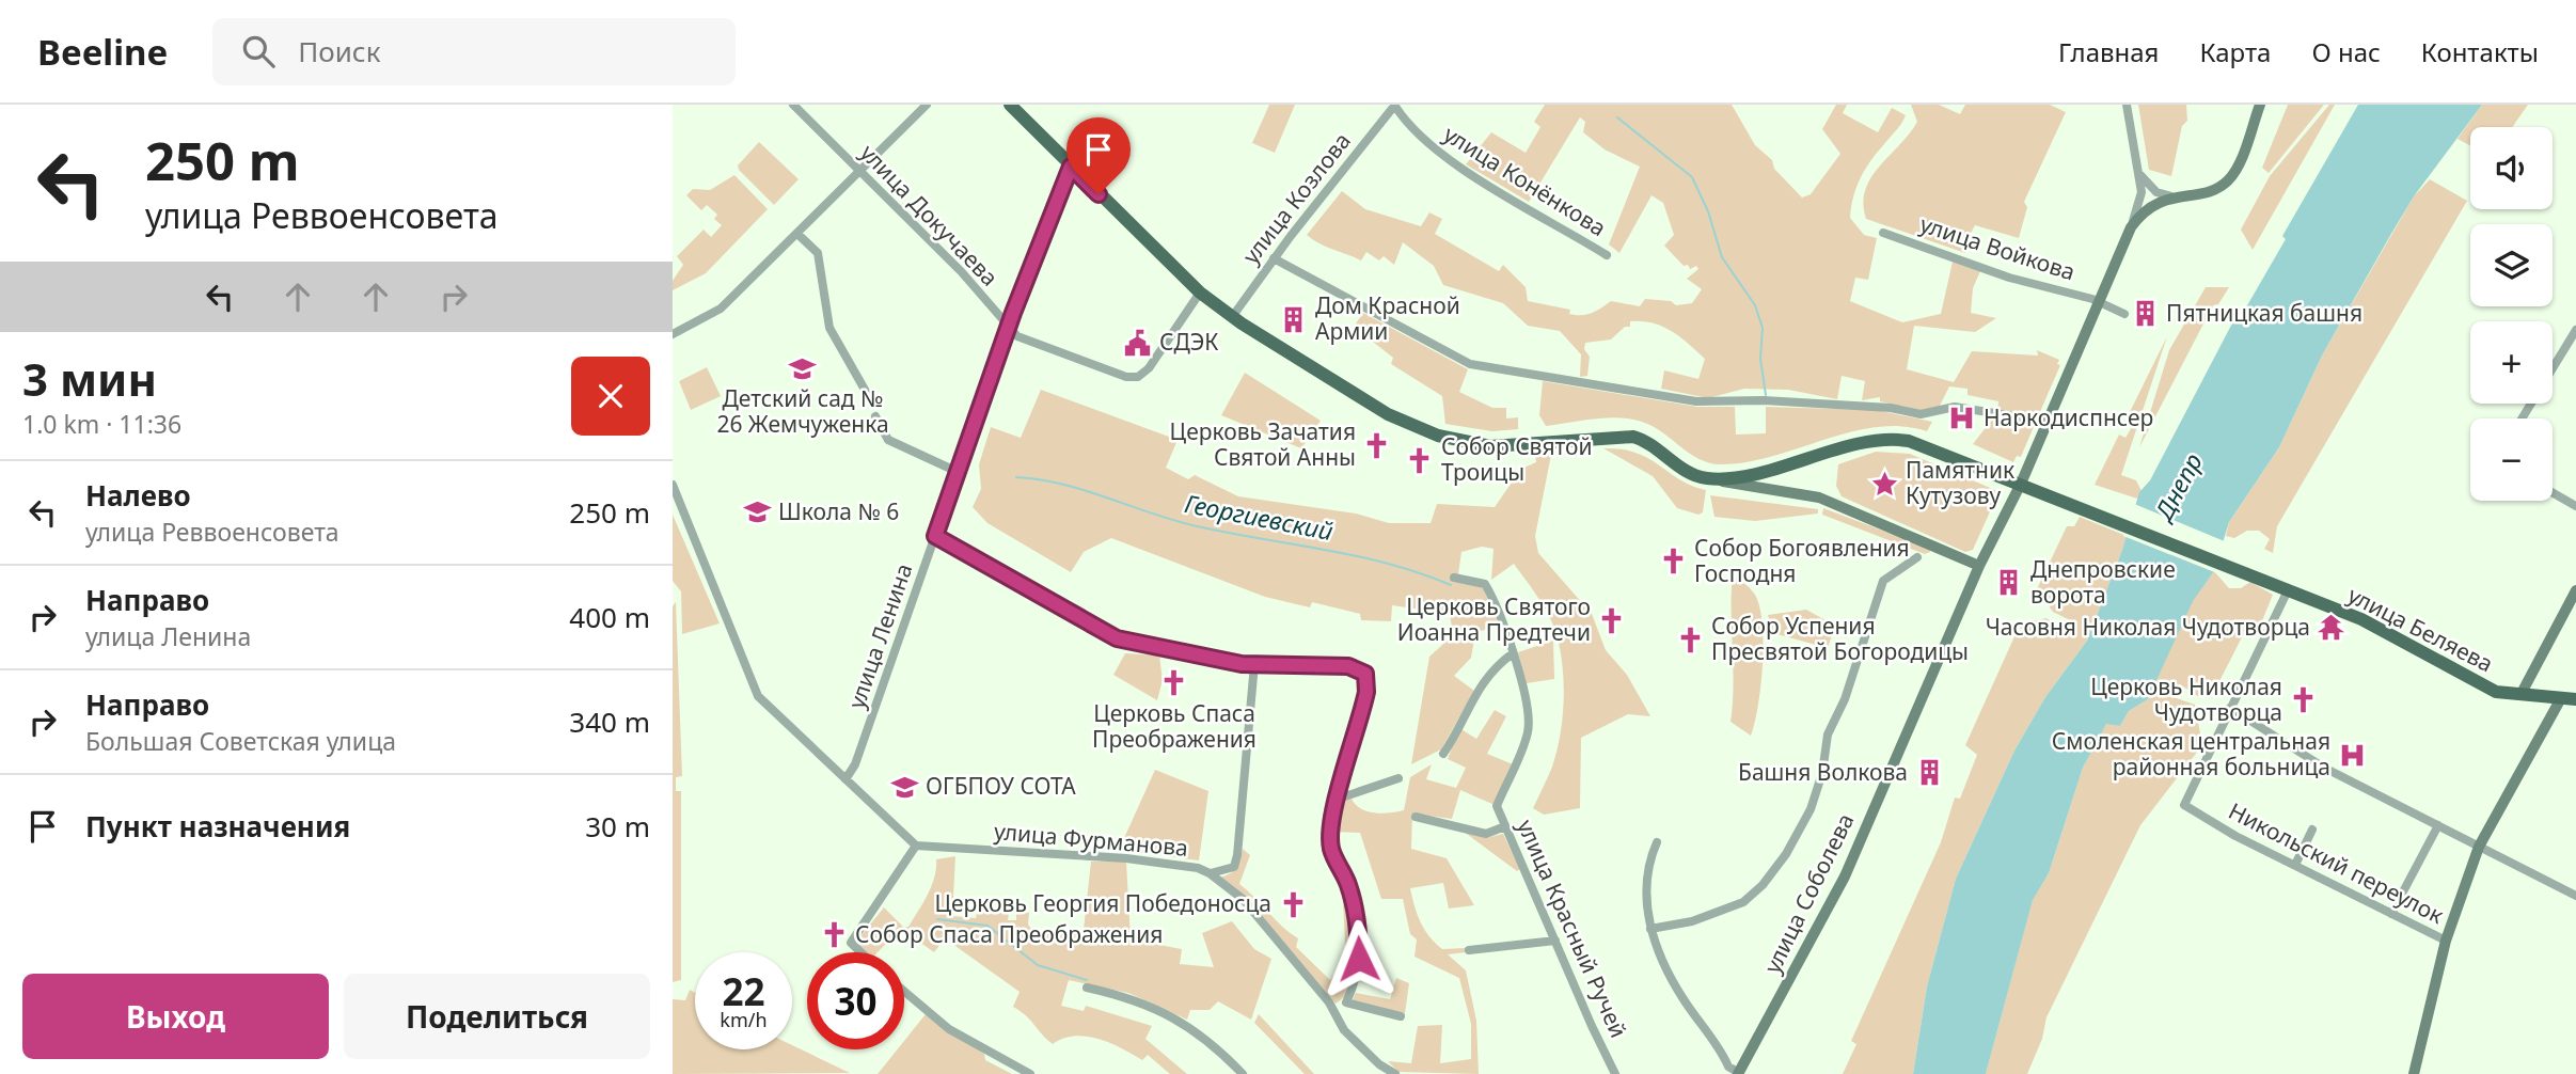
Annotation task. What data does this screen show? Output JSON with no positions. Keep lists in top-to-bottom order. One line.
{"streets":{"main road":["улица Беляева","улица Соболева"],"street":["улица Конёнкова","улица Козлова","улица Докучаева","улица Войкова","улица Ленина","улица Фурманова","Никольский переулок","улица Красный Ручей"]},"crossings":[["улица Конёнкова","улица Козлова"],["улица Докучаева","улица Ленина"],["улица Войкова","улица Соболева"],["улица Беляева","Никольский переулок"],["улица Беляева","улица Соболева"]],"water":["Днепр","Георгиевский"],"places":{"building":["Пятницкая башня","Дом Красной Армии","Днепровские ворота","Башня Волкова"],"public building":["СДЭК"],"school or university":["Детский сад № 26 Жемчуженка","Школа № 6","ОГБПОУ СОТА"],"hospital":["Наркодиспнсер","Смоленская центральная районная больница"],"church":["Церковь Зачатия Святой Анны","Собор Святой Троицы","Собор Богоявления Господня","Церковь Святого Иоанна Предтечи","Собор Успения Пресвятой Богородицы","Церковь Спаса Преображения","Церковь Николая Чудотворца","Церковь Георгия Победоносца","Собор Спаса Преображения"],"place":["Памятник Кутузову"],"temple":["Часовня Николая Чудотворца"]},"page":{"header":"Beeline","search":"Поиск","nav":["Главная","Карта","О нас","Контакты"],"turn":["250 m","улица Реввоенсовета"],"map_buttons":["+","−"],"heading":["3 мин","1.0 km · 11:36"],"list":[{"name":"Налево","note":"улица Реввоенсовета","value":"250 m"},{"name":"Направо","note":"улица Ленина","value":"400 m"},{"name":"Направо","note":"Большая Советская улица","value":"340 m"},{"name":"Пункт назначения","value":"30 m"}],"speed":"22 km/h","limit":"30","buttons":["Выход","Поделиться"]}}
